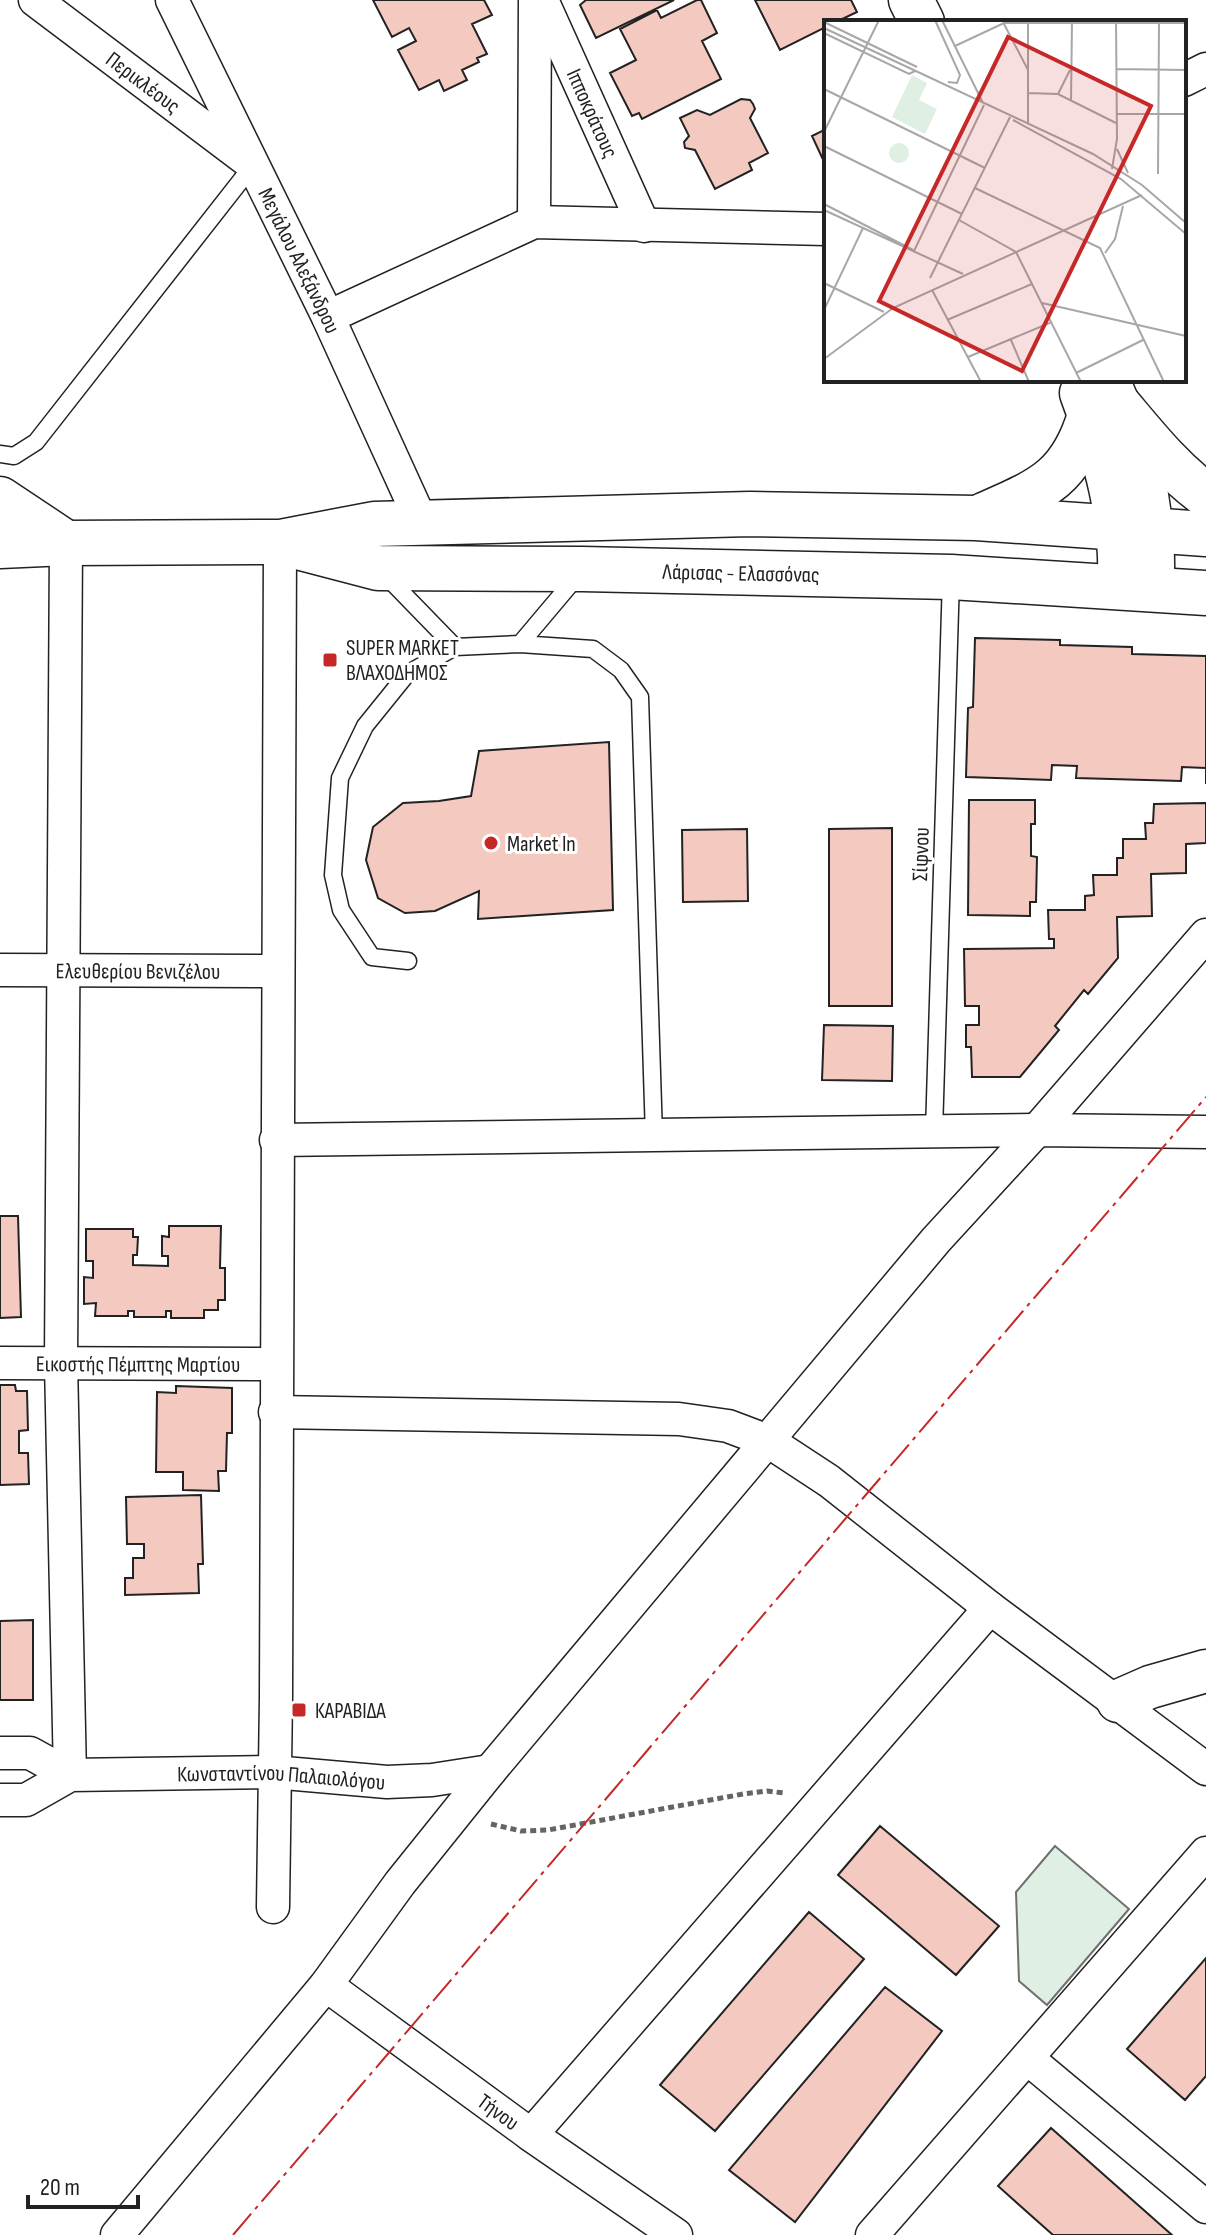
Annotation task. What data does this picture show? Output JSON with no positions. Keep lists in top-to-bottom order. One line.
{"streets":{"main road":["Λάρισας - Ελασσόνας"],"street":["Περικλέους","Ιπποκράτους","Μεγάλου Αλεξάνδρου","Ελευθερίου Βενιζέλου","Εικοστής Πέμπτης Μαρτίου","Κωνσταντίνου Παλαιολόγου","Τήνου"],"lane":["Σίφνου"]},"crossings":[["Περικλέους","Μεγάλου Αλεξάνδρου"],["Μεγάλου Αλεξάνδρου","Λάρισας - Ελασσόνας"],["Λάρισας - Ελασσόνας","Σίφνου"]],"places":{"transit":["SUPER MARKET ΒΛΑΧΟΔΗΜΟΣ","ΚΑΡΑΒΙΔΑ"],"other":["Market In"]},"scale_bar":"20 m"}
